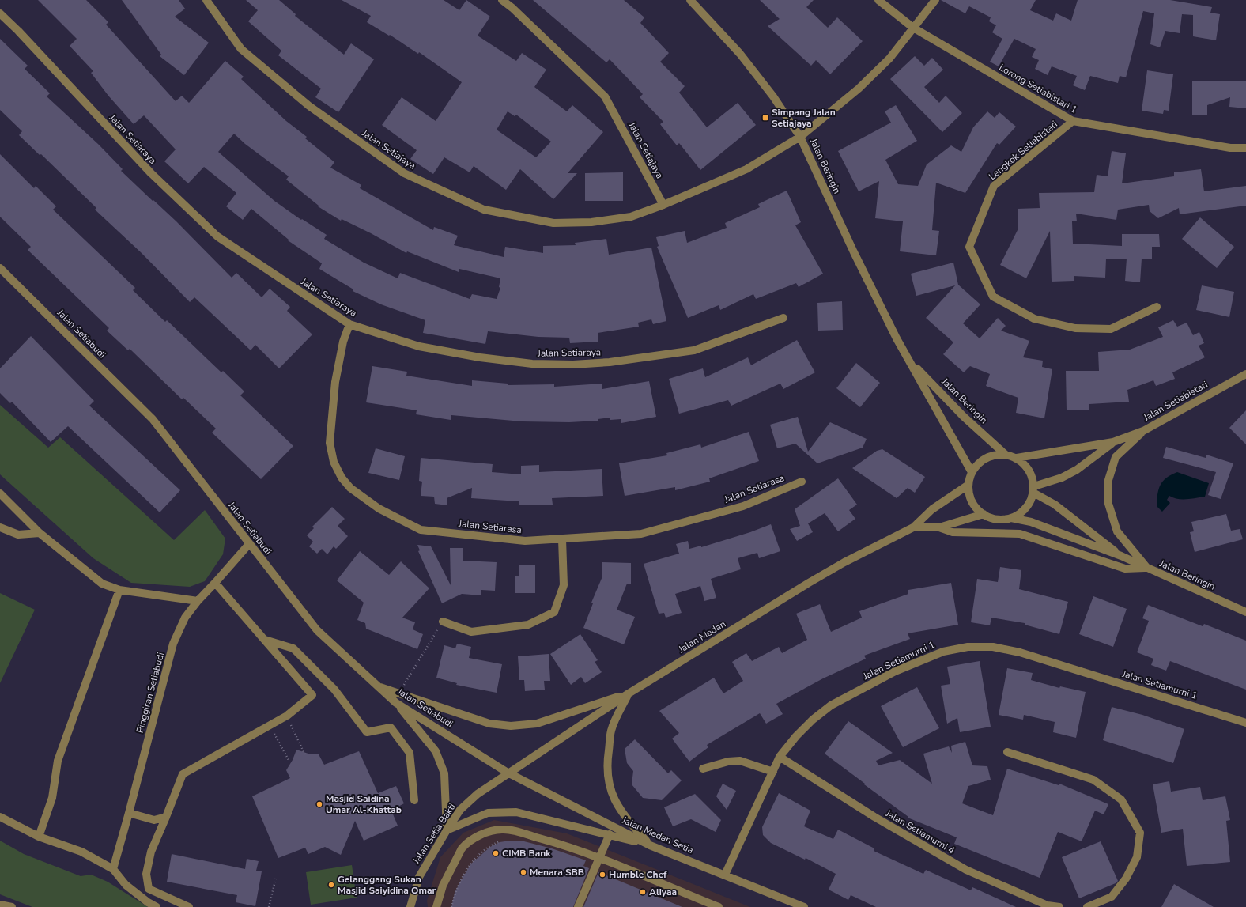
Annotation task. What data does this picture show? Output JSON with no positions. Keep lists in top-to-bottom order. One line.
{"streets":{"street":["Lorong Setiabistari 1","Jalan Setiaraya","Jalan Setiajaya","Lengkok Setiabistari","Jalan Beringin","Jalan Setiabudi","Jalan Setiabistari","Jalan Setiarasa","Jalan Medan","Jalan Setiamurni 1","Pinggiran Setiabudi","Jalan Setiamurni 4","Jalan Setia Bakti","Jalan Medan Setia"]},"crossings":[["Lorong Setiabistari 1","Jalan Setiajaya"],["Lorong Setiabistari 1","Lengkok Setiabistari"],["Jalan Setiaraya","Jalan Setiarasa"],["Jalan Setiajaya","Jalan Beringin"],["Jalan Beringin","Jalan Setiabistari"],["Jalan Beringin","Jalan Medan"],["Jalan Setiabudi","Jalan Medan"],["Jalan Setiabudi","Pinggiran Setiabudi"],["Jalan Setiabudi","Jalan Setia Bakti"],["Jalan Setiabudi","Jalan Medan Setia"],["Jalan Setiabistari","Jalan Medan"],["Jalan Medan","Jalan Setia Bakti"],["Jalan Medan","Jalan Medan Setia"],["Jalan Setiamurni 1","Jalan Setiamurni 4"],["Jalan Setiamurni 1","Jalan Medan Setia"],["Jalan Setia Bakti","Jalan Medan Setia"]],"places":{"transit":["Simpang Jalan Setiajaya"],"other":["Masjid Saidina Umar Al-Khattab","CIMB Bank","Menara SBB","Humble Chef","Gelanggang Sukan Masjid Saiyidina Omar","Aliyaa"]}}
